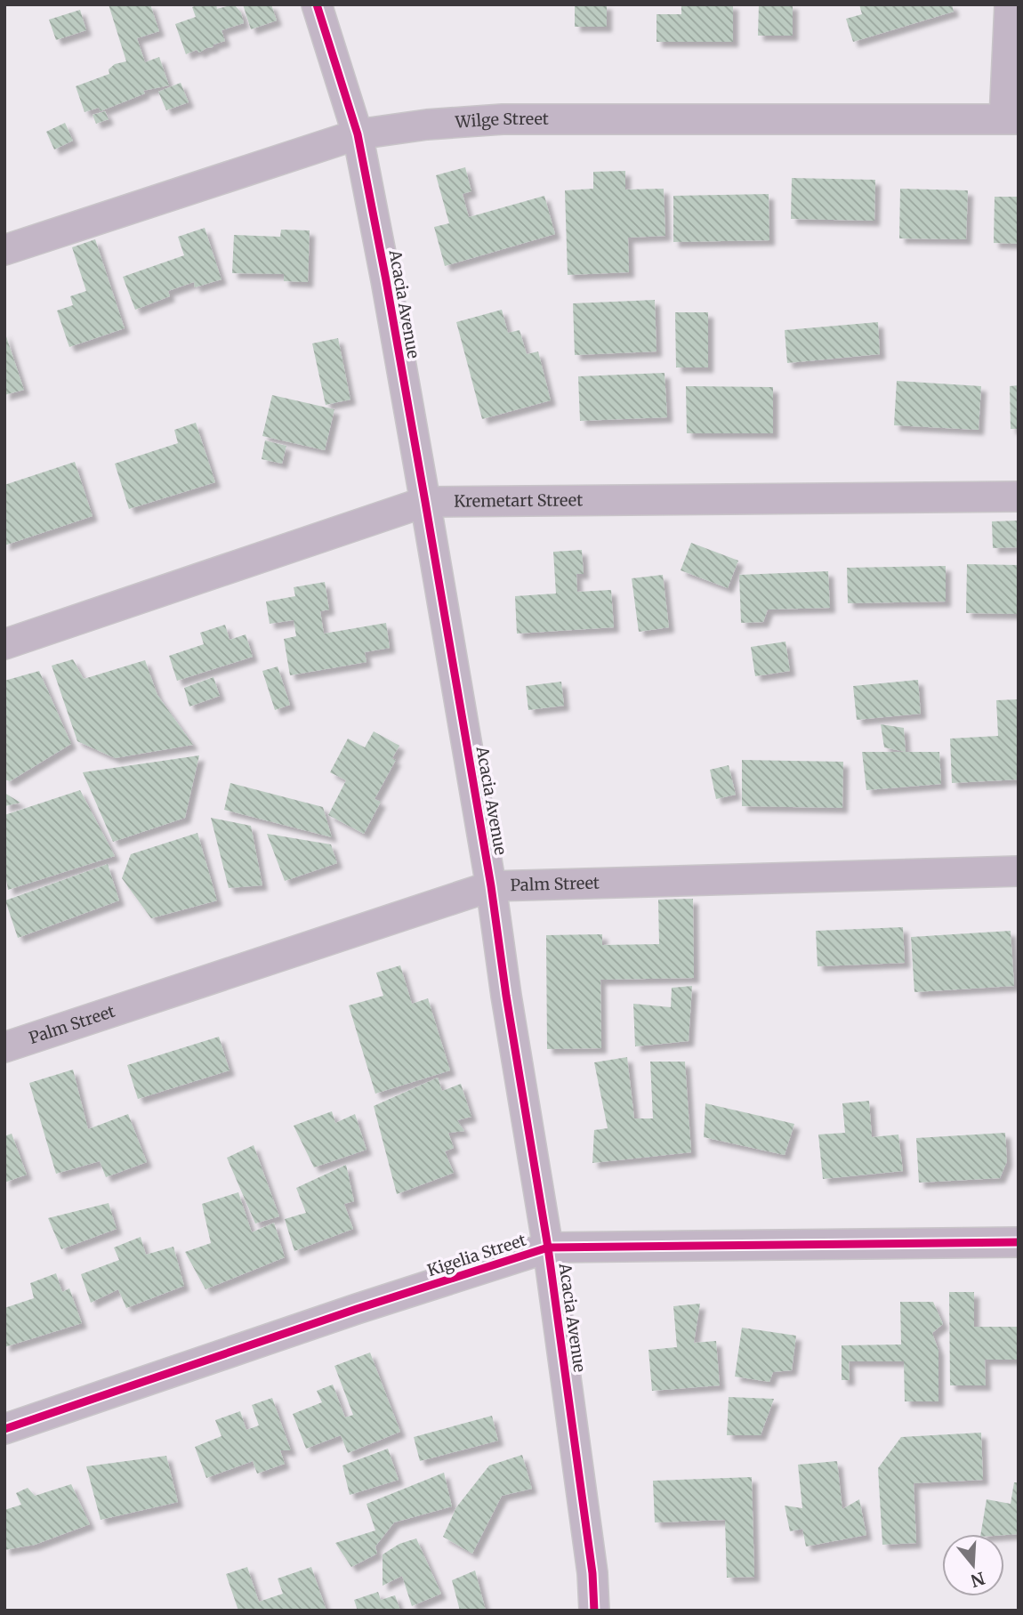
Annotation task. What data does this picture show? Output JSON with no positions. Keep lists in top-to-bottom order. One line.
{"streets":{"street":["Wilge Street","Acacia Avenue","Kremetart Street","Palm Street","Kigelia Street"]},"crossings":[["Wilge Street","Acacia Avenue"],["Acacia Avenue","Kremetart Street"],["Acacia Avenue","Palm Street"],["Acacia Avenue","Kigelia Street"]],"north":"bottom"}
